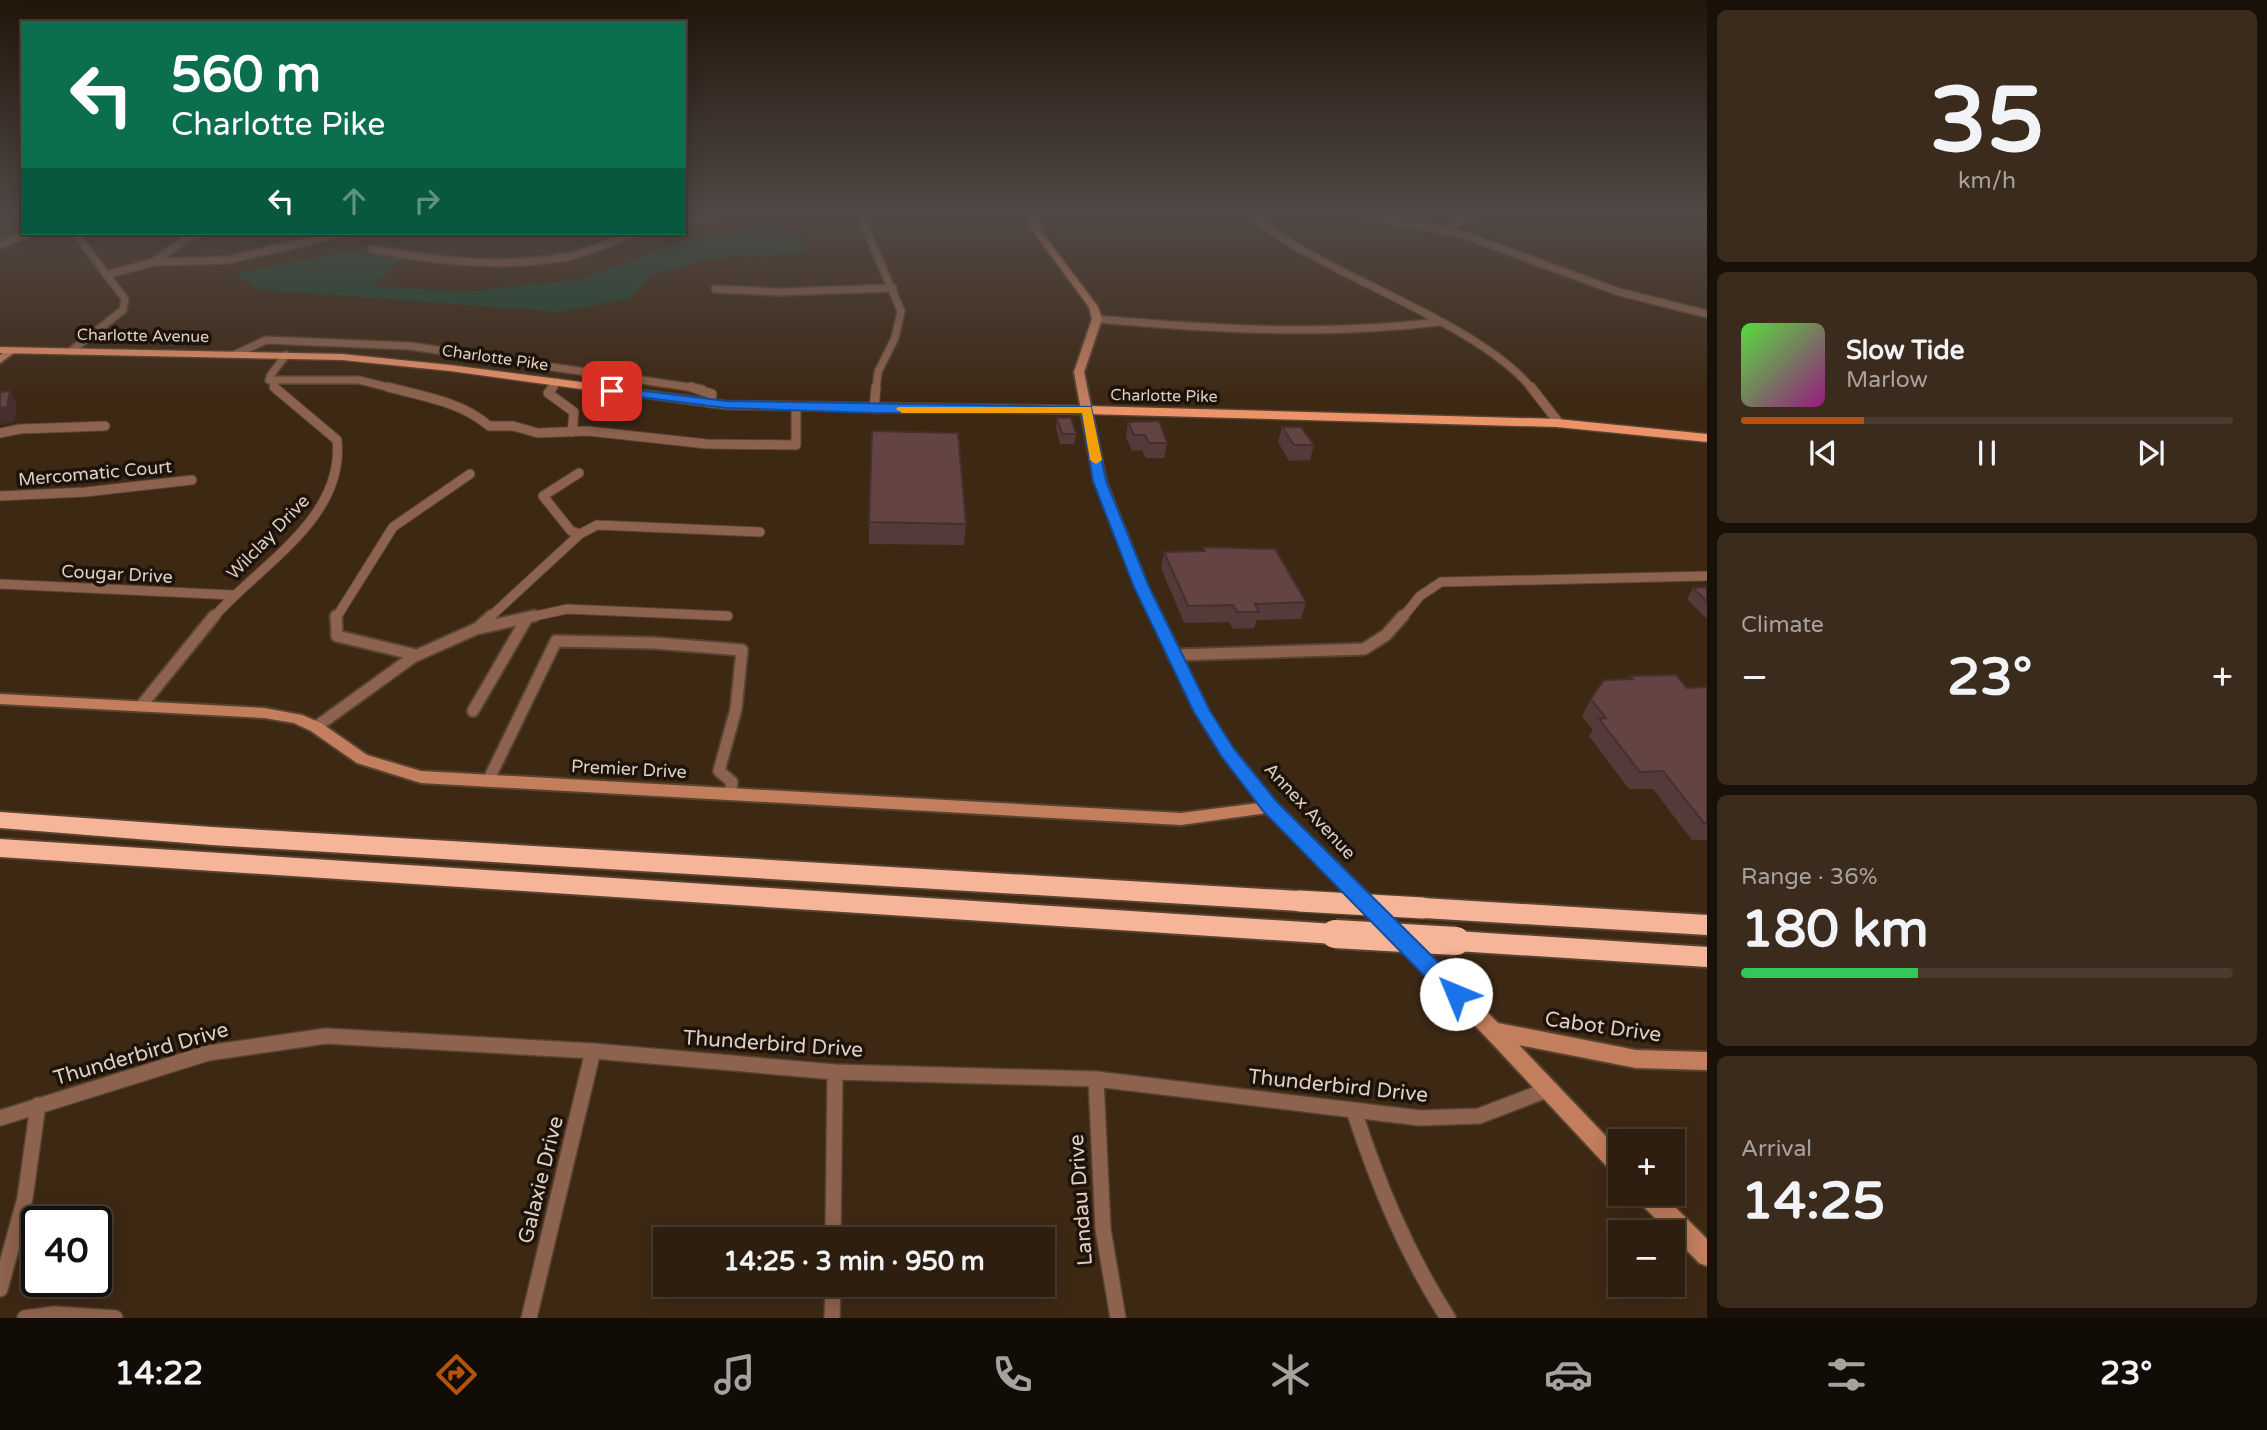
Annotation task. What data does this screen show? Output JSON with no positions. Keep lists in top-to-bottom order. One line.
{"streets":{"main road":["Charlotte Avenue","Charlotte Pike"],"street":["Mercomatic Court","Wilclay Drive","Cougar Drive","Premier Drive","Annex Avenue","Cabot Drive","Thunderbird Drive","Galaxie Drive","Landau Drive"]},"crossings":[["Charlotte Avenue","Charlotte Pike"],["Charlotte Pike","Annex Avenue"],["Wilclay Drive","Cougar Drive"],["Wilclay Drive","Premier Drive"],["Premier Drive","Annex Avenue"],["Annex Avenue","Cabot Drive"],["Annex Avenue","Thunderbird Drive"],["Thunderbird Drive","Galaxie Drive"],["Thunderbird Drive","Landau Drive"]],"page":{"tile":[["35","km/h"],"Climate",["Range · 36%","180 km"],["Arrival","14:25"]],"turn":["560 m","Charlotte Pike"],"song":["Slow Tide","Marlow"],"heat":["−","23°","+"],"map_buttons":["+","−"],"limit":"40","trip":"14:25 · 3 min · 950 m","tabs":["14:22","23°"]}}
